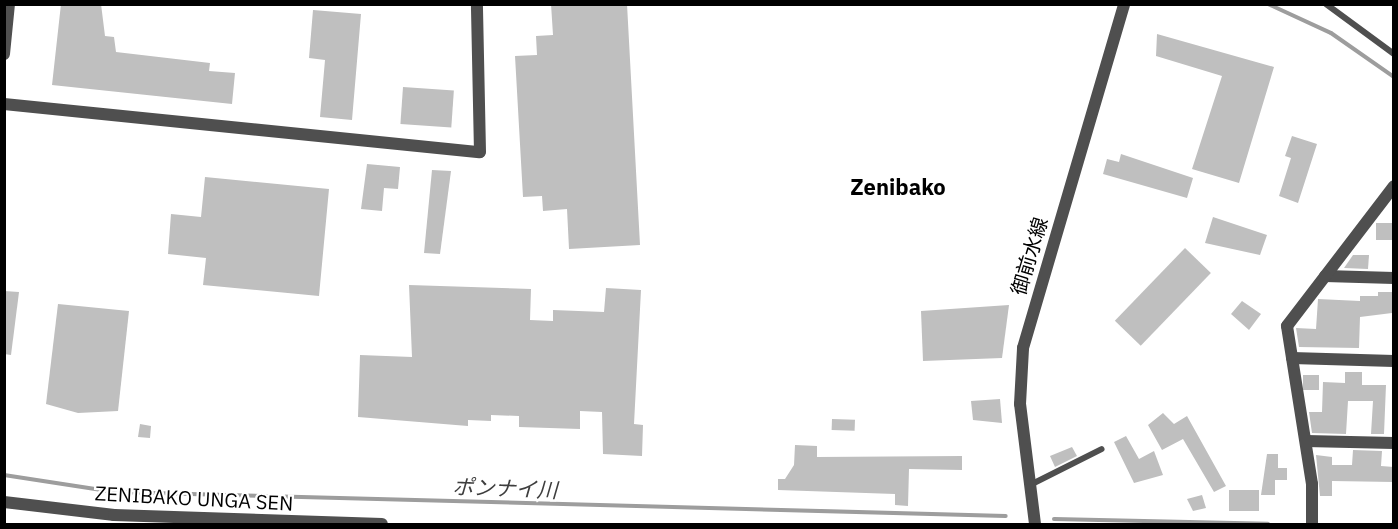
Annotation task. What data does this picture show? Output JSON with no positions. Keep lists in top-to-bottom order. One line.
{"streets":{"street":["御前水線","ZENIBAKO UNGA SEN"]},"districts":["Zenibako"],"water":["ポンナイ川"]}
